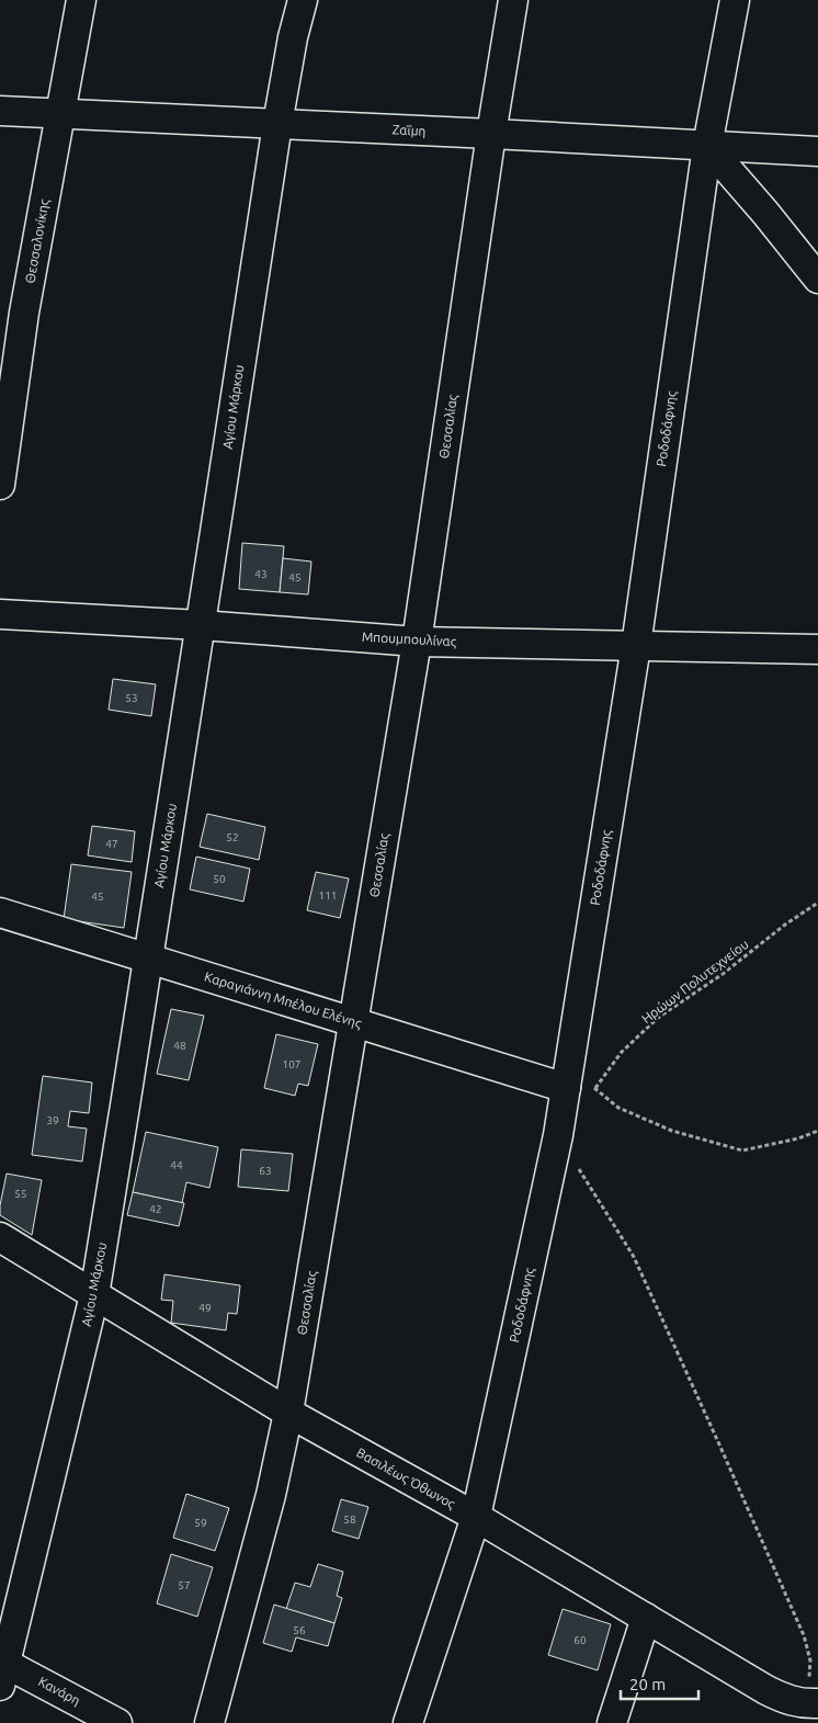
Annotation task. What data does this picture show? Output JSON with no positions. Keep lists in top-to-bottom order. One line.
{"streets":{"street":["Ζαΐμη","Θεσσαλονίκης","Αγίου Μάρκου","Θεσσαλίας","Ροδοδάφνης","Μπουμπουλίνας","Καραγιάννη Μπέλου Ελένης","Βασιλέως Όθωνος","Κανάρη"],"path":["Ηρώων Πολυτεχνείου"]},"crossings":[["Ζαΐμη","Θεσσαλονίκης"],["Ζαΐμη","Αγίου Μάρκου"],["Ζαΐμη","Θεσσαλίας"],["Ζαΐμη","Ροδοδάφνης"],["Αγίου Μάρκου","Μπουμπουλίνας"],["Αγίου Μάρκου","Καραγιάννη Μπέλου Ελένης"],["Αγίου Μάρκου","Βασιλέως Όθωνος"],["Αγίου Μάρκου","Κανάρη"],["Θεσσαλίας","Μπουμπουλίνας"],["Θεσσαλίας","Καραγιάννη Μπέλου Ελένης"],["Θεσσαλίας","Βασιλέως Όθωνος"],["Ροδοδάφνης","Μπουμπουλίνας"],["Ροδοδάφνης","Καραγιάννη Μπέλου Ελένης"],["Ροδοδάφνης","Βασιλέως Όθωνος"]],"house_numbers":["43","45","53","52","47","50","111","45","48","107","39","44","63","55","42","49","58","59","57","56","60"],"scale_bar":"20 m"}
